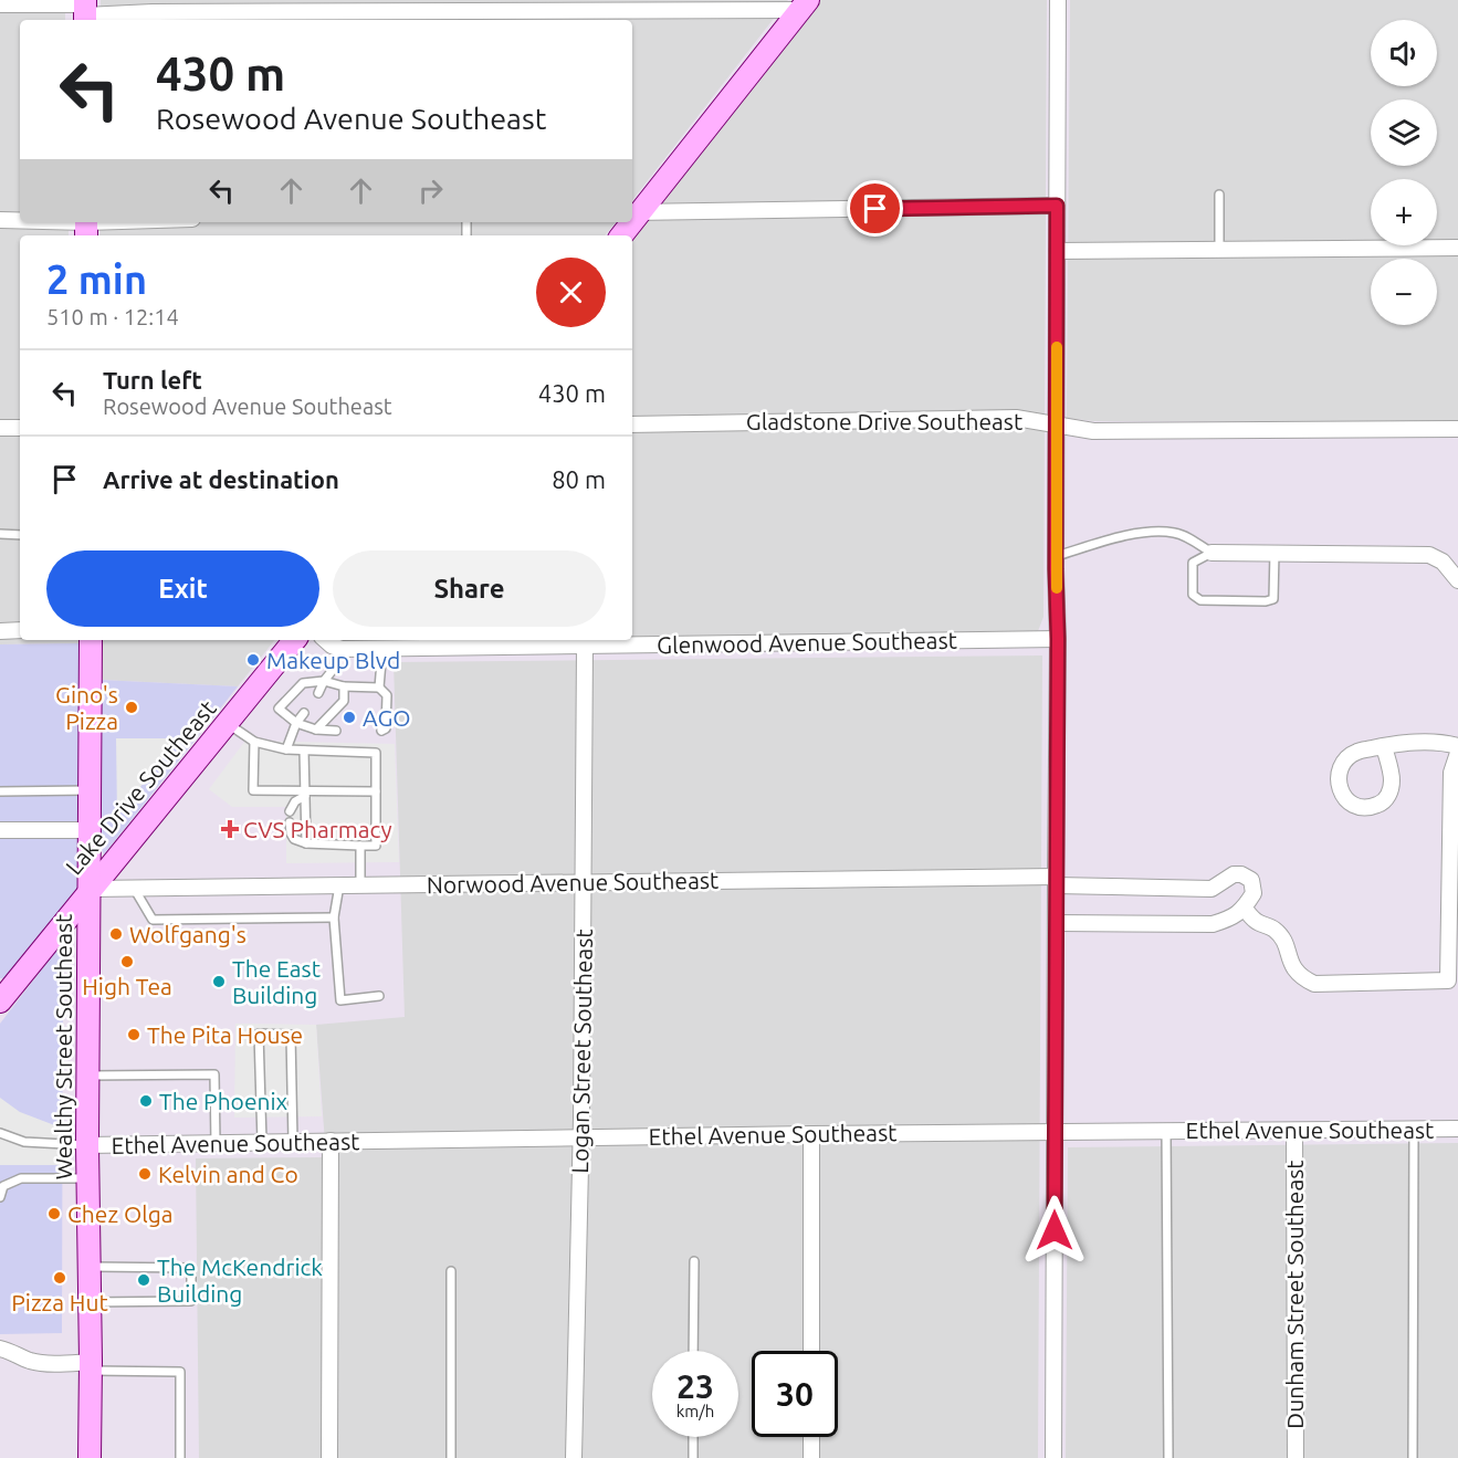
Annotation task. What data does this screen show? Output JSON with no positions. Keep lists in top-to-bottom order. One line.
{"streets":{"main road":["Lake Drive Southeast","Wealthy Street Southeast"],"street":["Gladstone Drive Southeast","Glenwood Avenue Southeast","Norwood Avenue Southeast","Logan Street Southeast","Ethel Avenue Southeast","Dunham Street Southeast"]},"crossings":[["Glenwood Avenue Southeast","Logan Street Southeast"],["Lake Drive Southeast","Norwood Avenue Southeast"],["Lake Drive Southeast","Wealthy Street Southeast"],["Norwood Avenue Southeast","Wealthy Street Southeast"],["Norwood Avenue Southeast","Logan Street Southeast"],["Wealthy Street Southeast","Ethel Avenue Southeast"],["Logan Street Southeast","Ethel Avenue Southeast"],["Ethel Avenue Southeast","Dunham Street Southeast"]],"places":{"other":["Makeup Blvd","Gino's Pizza","AGO","Wolfgang's","High Tea","The East Building","The Pita House","The Phoenix","Kelvin and Co","Chez Olga","Pizza Hut","The McKendrick Building"],"health":["CVS Pharmacy"]},"page":{"map_buttons":["+","−"],"turn":["430 m","Rosewood Avenue Southeast"],"heading":["2 min","510 m · 12:14"],"list":[{"name":"Turn left","note":"Rosewood Avenue Southeast","value":"430 m"},{"name":"Arrive at destination","value":"80 m"}],"buttons":["Exit","Share"],"speed":"23 km/h","limit":"30"}}
